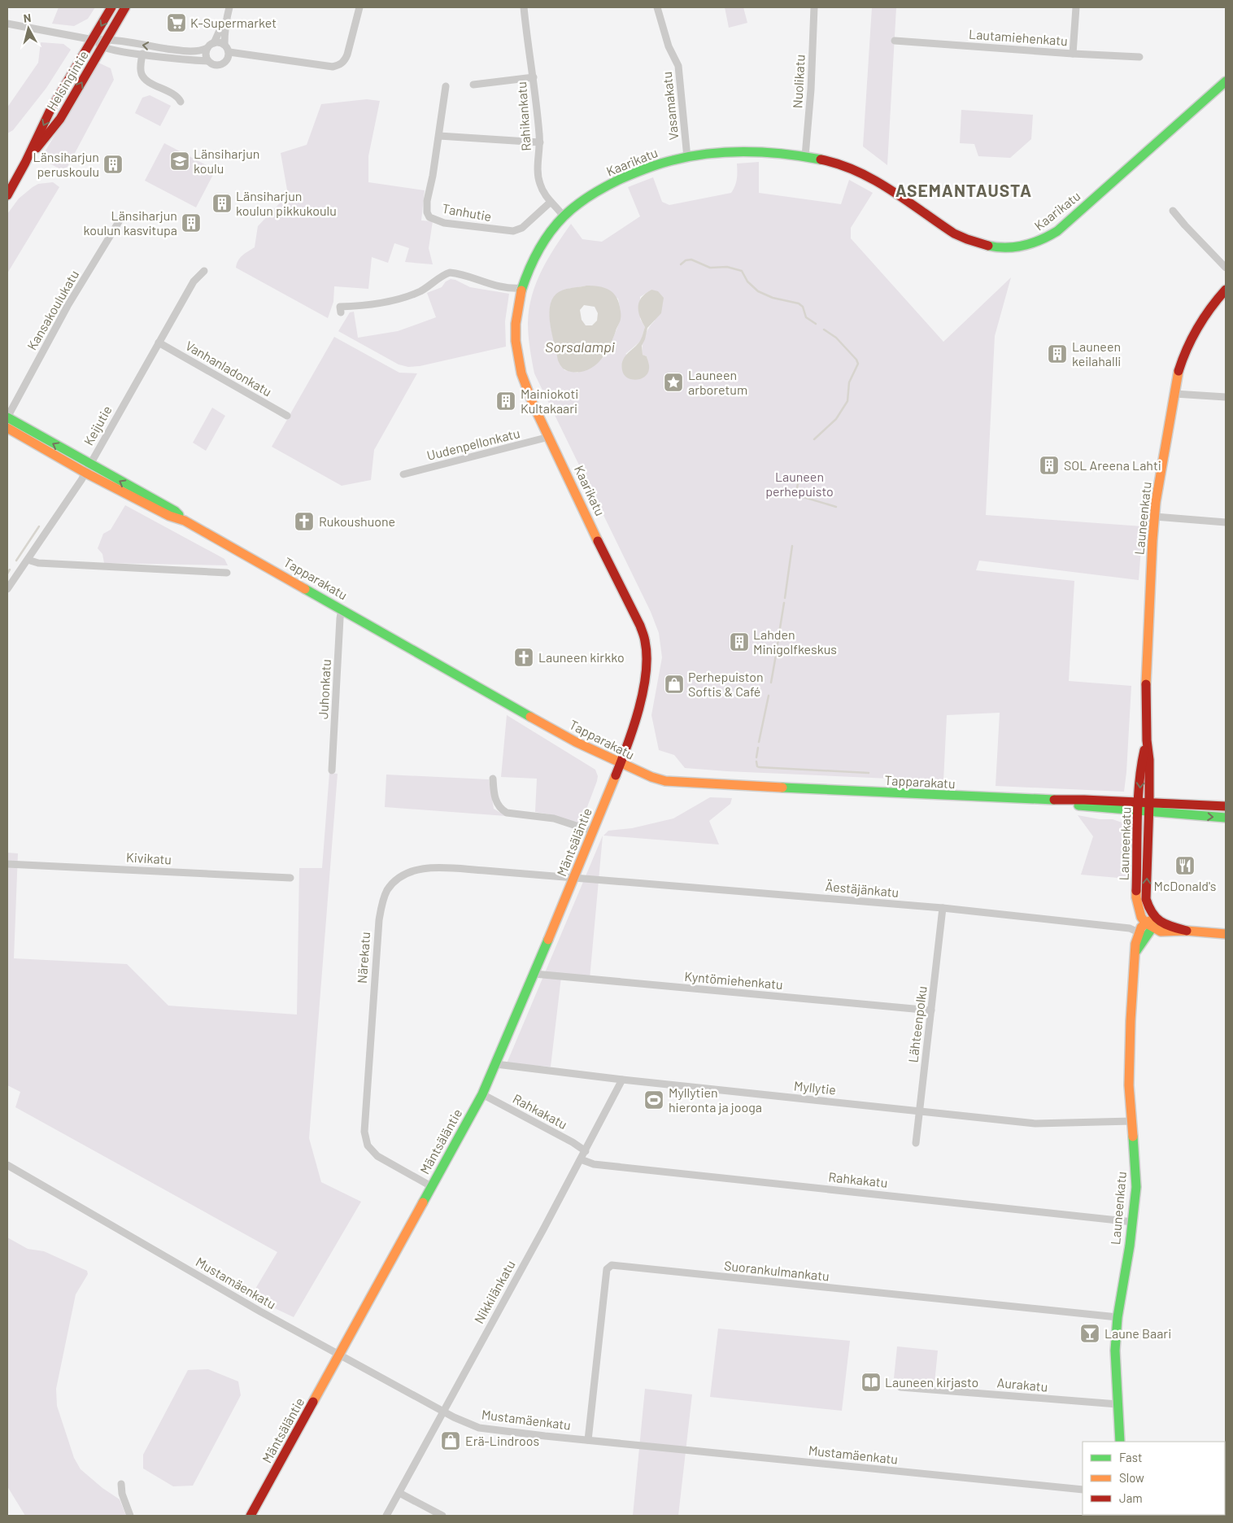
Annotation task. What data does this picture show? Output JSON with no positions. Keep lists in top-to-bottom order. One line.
{"streets":{"street":["Lautamiehenkatu","Helsingintie","Nuolikatu","Vasamakatu","Rahikankatu","Kaarikatu","Tanhutie","Kansakoulukatu","Vanhanladonkatu","Keijutie","Uudenpellonkatu","Launeenkatu","Tapparakatu","Juhonkatu","Mäntsäläntie","Kivikatu","Äestäjänkatu","Närekatu","Kyntömiehenkatu","Lähteenpolku","Myllytie","Rahkakatu","Suorankulmankatu","Mustamäenkatu","Nikkilänkatu","Aurakatu"]},"crossings":[["Nuolikatu","Kaarikatu"],["Vasamakatu","Kaarikatu"],["Rahikankatu","Kaarikatu"],["Rahikankatu","Tanhutie"],["Kaarikatu","Uudenpellonkatu"],["Kaarikatu","Tapparakatu"],["Kaarikatu","Mäntsäläntie"],["Kansakoulukatu","Tapparakatu"],["Vanhanladonkatu","Keijutie"],["Keijutie","Tapparakatu"],["Launeenkatu","Tapparakatu"],["Launeenkatu","Äestäjänkatu"],["Launeenkatu","Myllytie"],["Launeenkatu","Rahkakatu"],["Launeenkatu","Suorankulmankatu"],["Launeenkatu","Aurakatu"],["Tapparakatu","Juhonkatu"],["Tapparakatu","Mäntsäläntie"],["Mäntsäläntie","Äestäjänkatu"],["Mäntsäläntie","Närekatu"],["Mäntsäläntie","Kyntömiehenkatu"],["Mäntsäläntie","Myllytie"],["Mäntsäläntie","Rahkakatu"],["Mäntsäläntie","Mustamäenkatu"],["Äestäjänkatu","Närekatu"],["Äestäjänkatu","Lähteenpolku"],["Kyntömiehenkatu","Lähteenpolku"],["Lähteenpolku","Myllytie"],["Myllytie","Nikkilänkatu"],["Rahkakatu","Nikkilänkatu"],["Suorankulmankatu","Mustamäenkatu"],["Mustamäenkatu","Nikkilänkatu"]],"districts":["ASEMANTAUSTA"],"water":["Sorsalampi"],"parks":["Launeen perhepuisto"],"places":{"supermarket":["K-Supermarket"],"school or university":["Länsiharjun koulu"],"building":["Länsiharjun peruskoulu","Länsiharjun koulun pikkukoulu","Länsiharjun koulun kasvitupa","Launeen keilahalli","Mainiokoti Kultakaari","SOL Areena Lahti","Lahden Minigolfkeskus"],"place":["Launeen arboretum"],"church":["Rukoushuone","Launeen kirkko"],"shop":["Perhepuiston Softis & Café","Erä-Lindroos"],"restaurant":["McDonald's"],"sports":["Myllytien hieronta ja jooga"],"bar":["Laune Baari"],"library":["Launeen kirjasto"]},"legend":["Fast","Slow","Jam"],"north":"top"}
